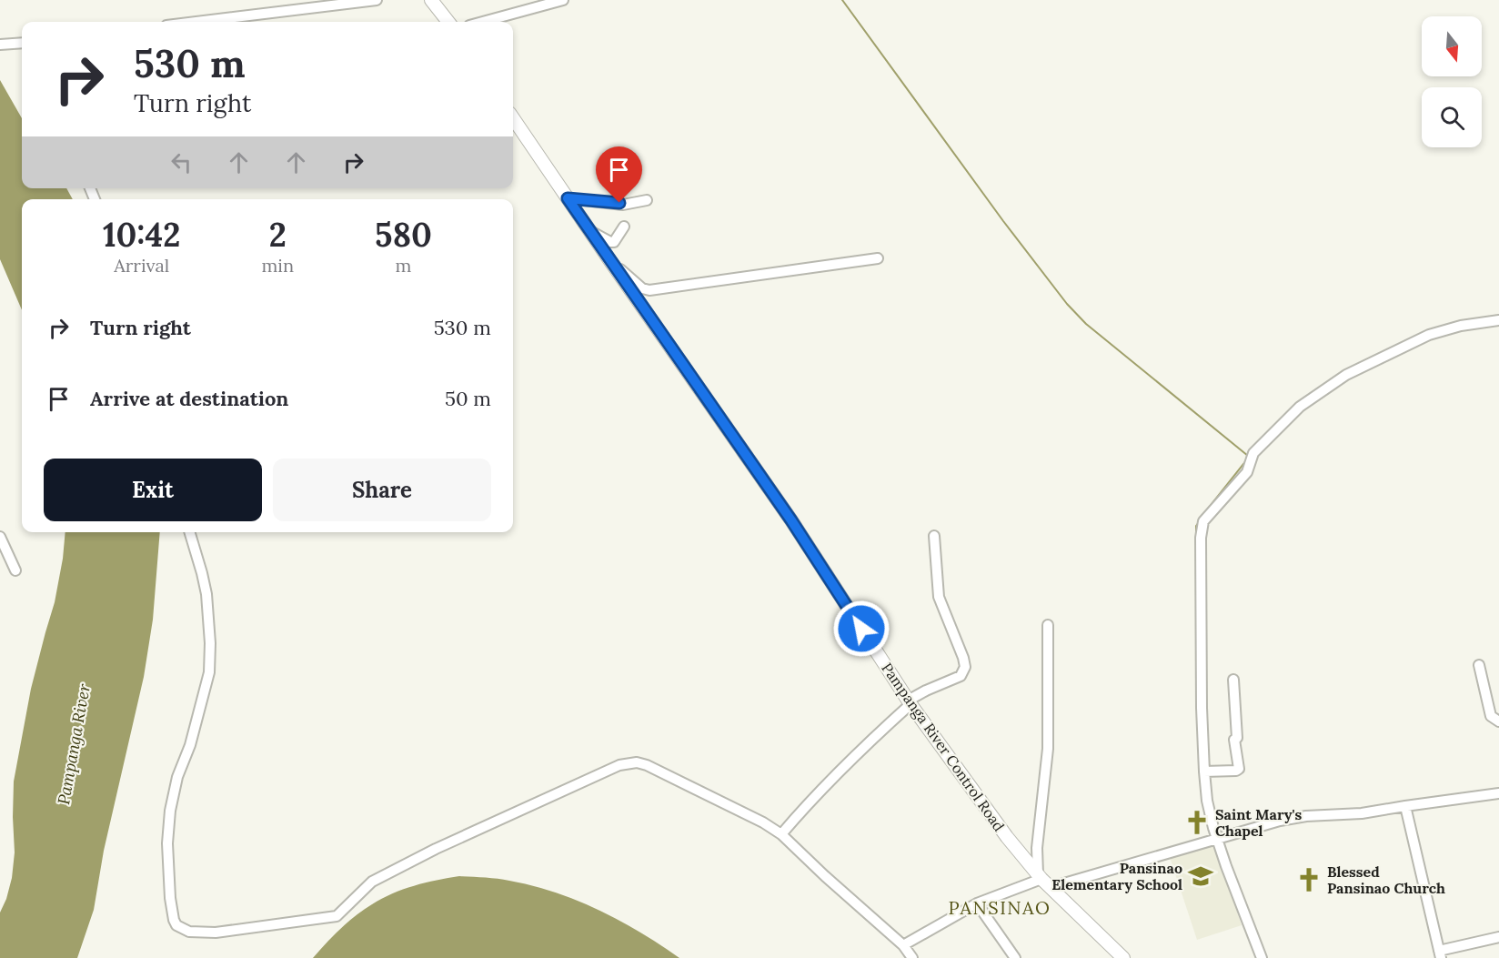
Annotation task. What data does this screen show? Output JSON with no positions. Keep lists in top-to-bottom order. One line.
{"streets":{"main road":["Pampanga River Control Road"]},"districts":["PANSINAO"],"water":["Pampanga River"],"places":{"church":["Saint Mary's Chapel","Blessed Pansinao Church"],"school or university":["Pansinao Elementary School"]},"north":"bottom","page":{"turn":["530 m","Turn right"],"eta":["10:42","Arrival","2","min","580","m"],"list":[{"name":"Turn right","value":"530 m"},{"name":"Arrive at destination","value":"50 m"}],"buttons":["Exit","Share"]}}
